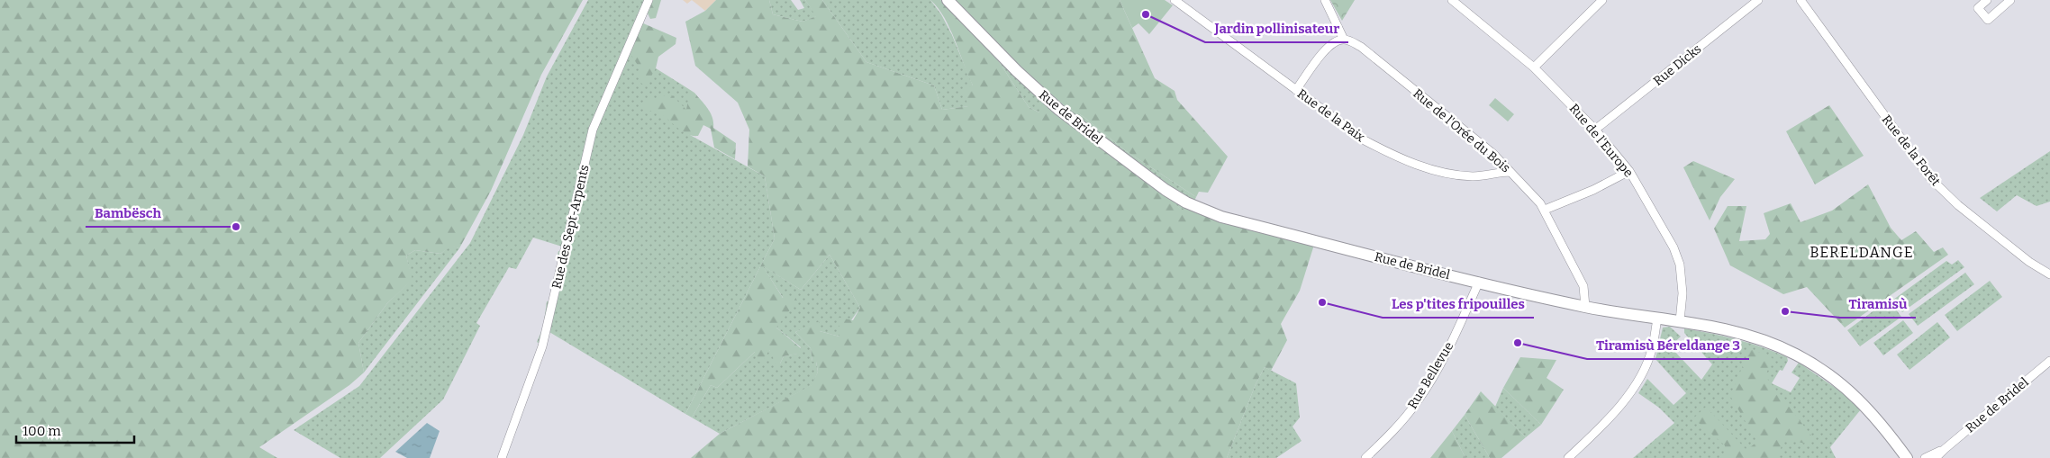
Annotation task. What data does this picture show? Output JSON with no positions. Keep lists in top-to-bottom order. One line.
{"streets":{"main road":["Rue de Bridel"],"street":["Rue Dicks","Rue de la Paix","Rue de l'Orée du Bois","Rue de l'Europe","Rue de la Forêt","Rue des Sept-Arpents","Rue Bellevue"]},"crossings":[["Rue Dicks","Rue de l'Europe"],["Rue de la Paix","Rue de l'Orée du Bois"],["Rue de Bridel","Rue de l'Orée du Bois"],["Rue de Bridel","Rue de l'Europe"],["Rue de Bridel","Rue Bellevue"]],"districts":["BERELDANGE"],"places":["Jardin pollinisateur","Bambësch","Les p'tites fripouilles","Tiramisù","Tiramisù Béreldange 3"],"scale_bar":"100 m"}
